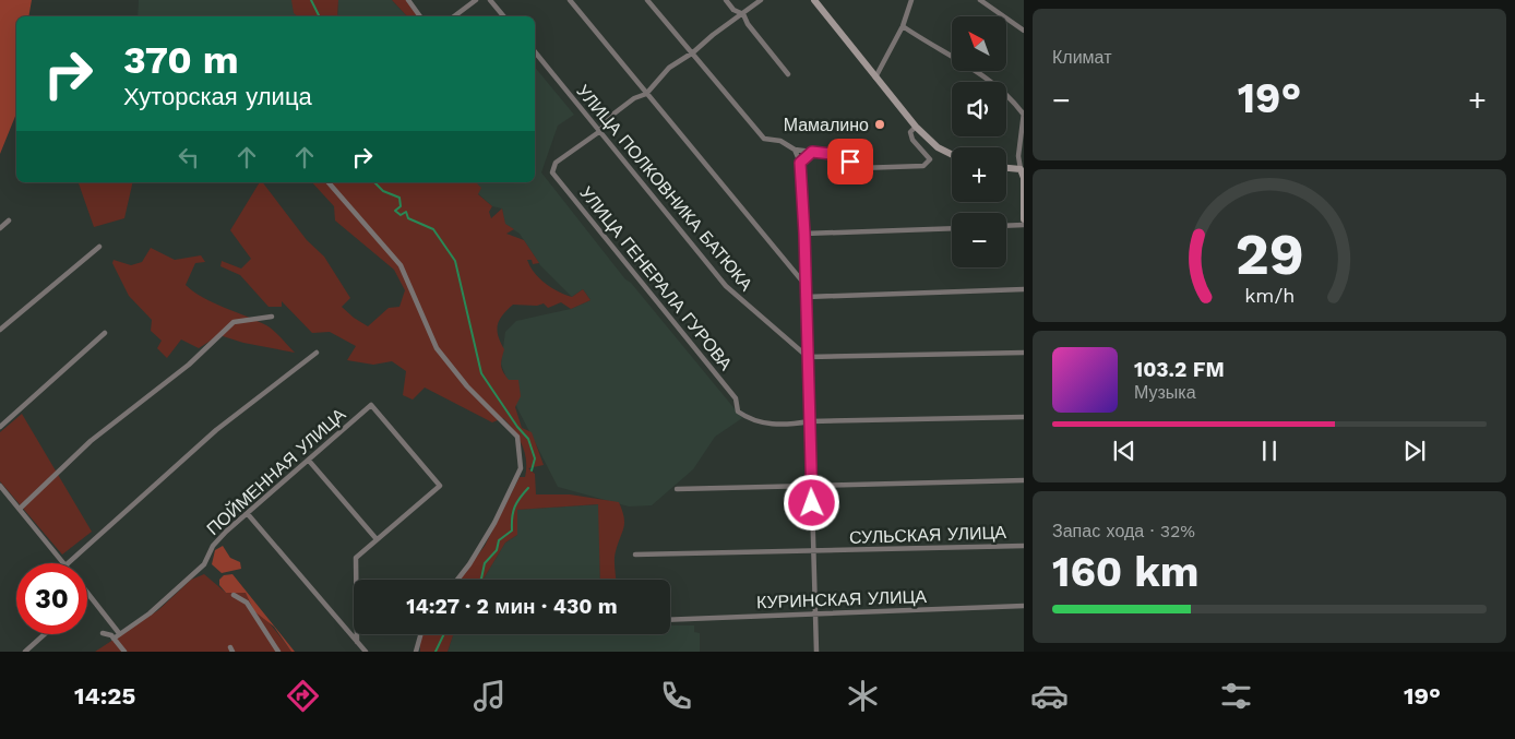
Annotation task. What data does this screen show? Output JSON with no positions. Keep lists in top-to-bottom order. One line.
{"streets":{"street":["УЛИЦА ПОЛКОВНИКА БАТЮКА","УЛИЦА ГЕНЕРАЛА ГУРОВА","ПОЙМЕННАЯ УЛИЦА","СУЛЬСКАЯ УЛИЦА","КУРИНСКАЯ УЛИЦА"]},"crossings":[["УЛИЦА ПОЛКОВНИКА БАТЮКА","УЛИЦА ГЕНЕРАЛА ГУРОВА"]],"places":["Мамалино"],"north":"top left","page":{"tile":["Климат",["Запас хода · 32%","160 km"]],"map_buttons":["+","−"],"turn":["370 m","Хуторская улица"],"heat":["−","19°","+"],"song":["103.2 FM","Музыка"],"limit":"30","trip":"14:27 · 2 мин · 430 m","tabs":["14:25","19°"],"gauge":["29","km/h"]}}
